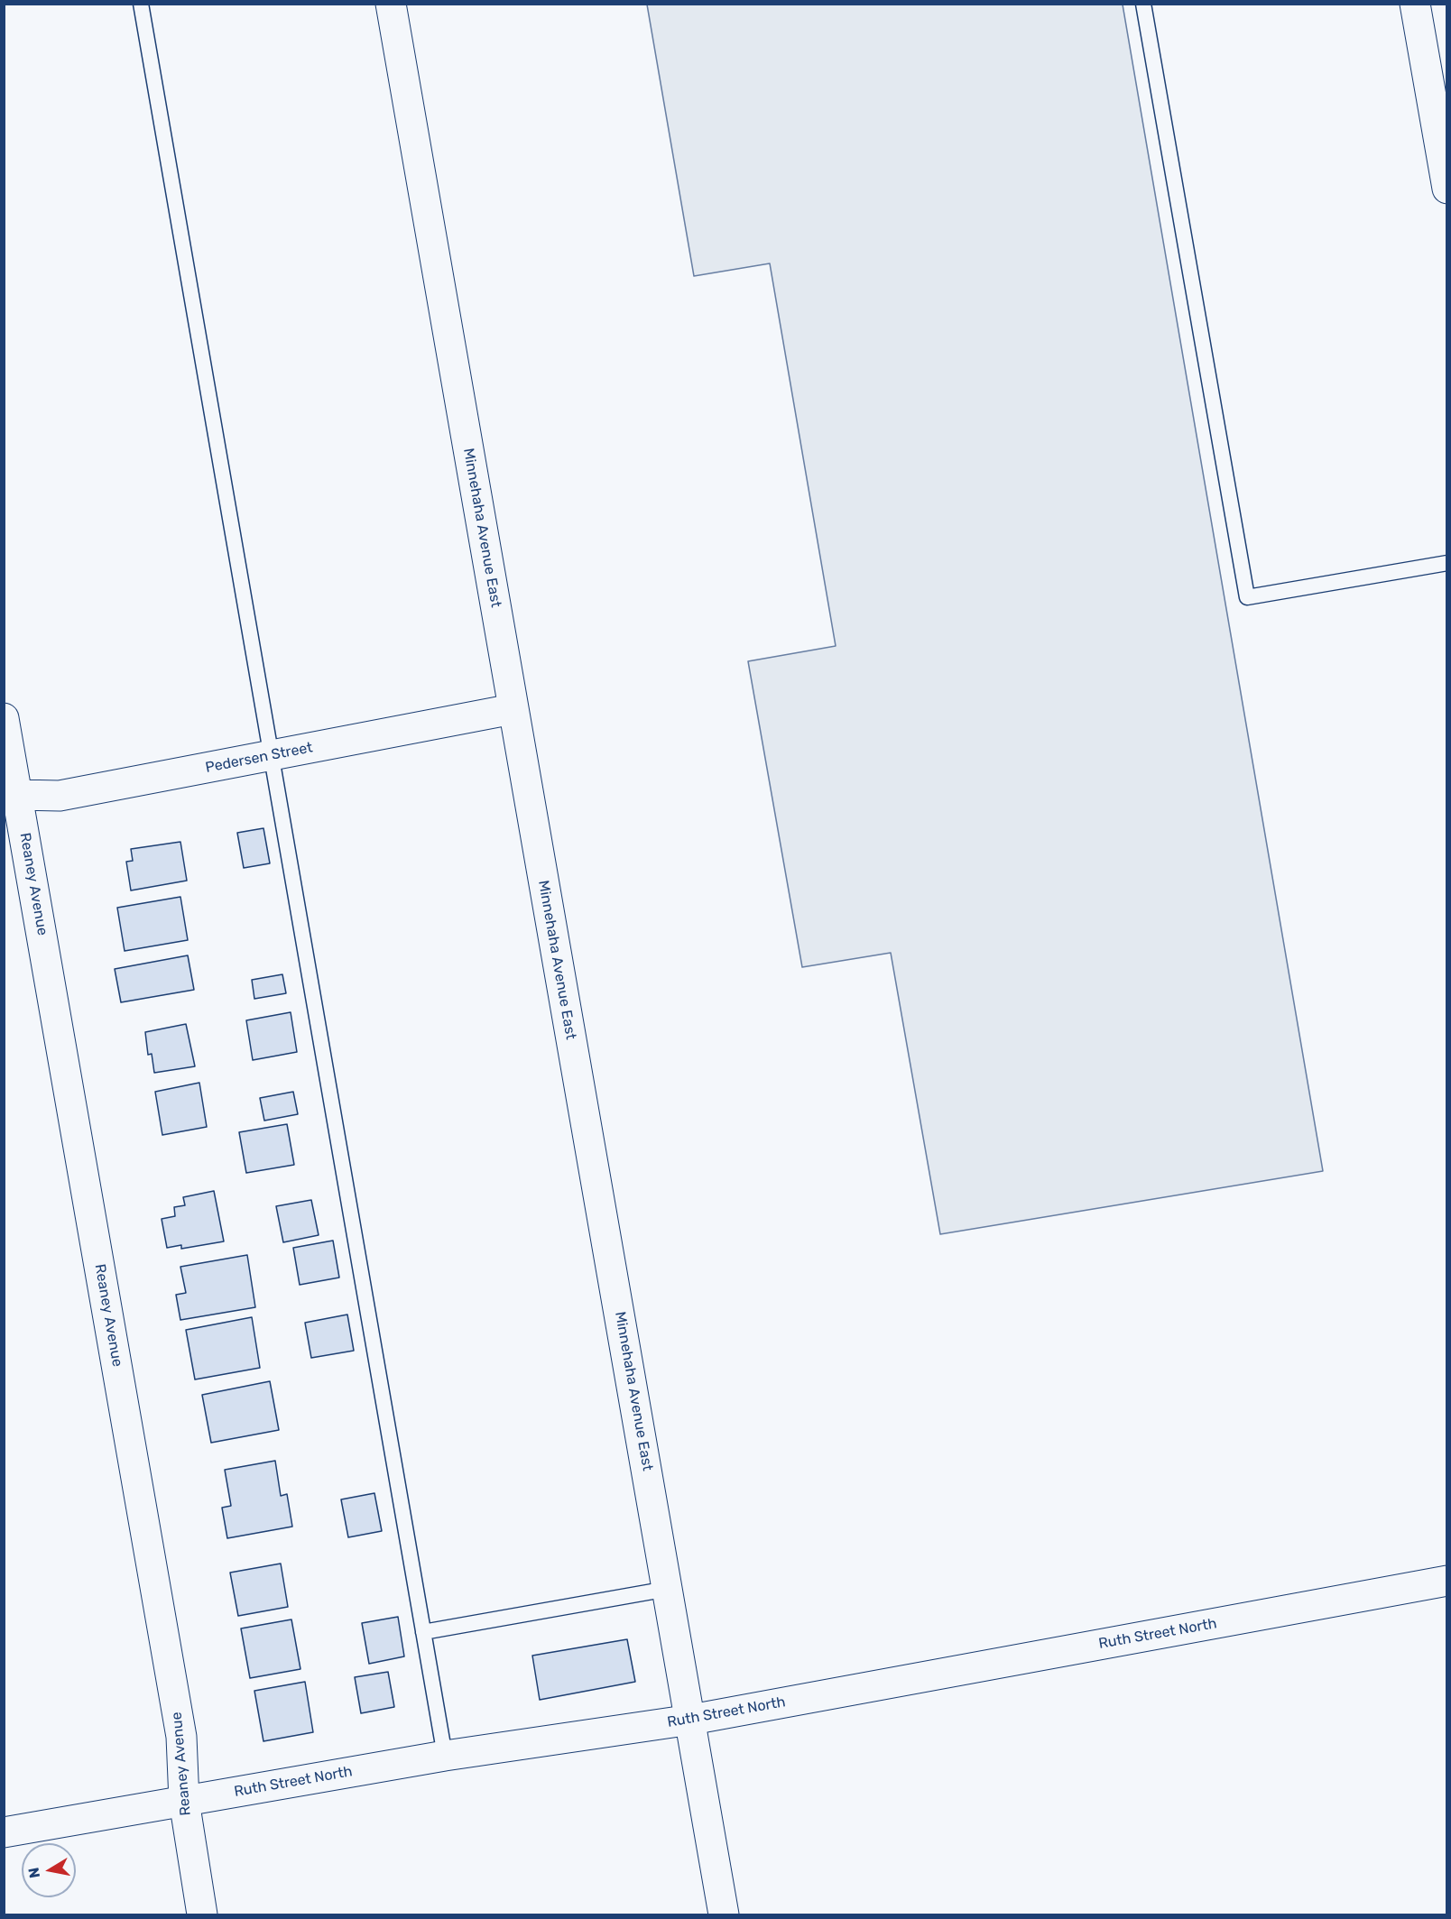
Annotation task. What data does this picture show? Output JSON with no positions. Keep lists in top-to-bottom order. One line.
{"streets":{"street":["Minnehaha Avenue East","Pedersen Street","Reaney Avenue","Ruth Street North"]},"crossings":[["Minnehaha Avenue East","Pedersen Street"],["Minnehaha Avenue East","Ruth Street North"],["Pedersen Street","Reaney Avenue"],["Reaney Avenue","Ruth Street North"]],"north":"left"}
